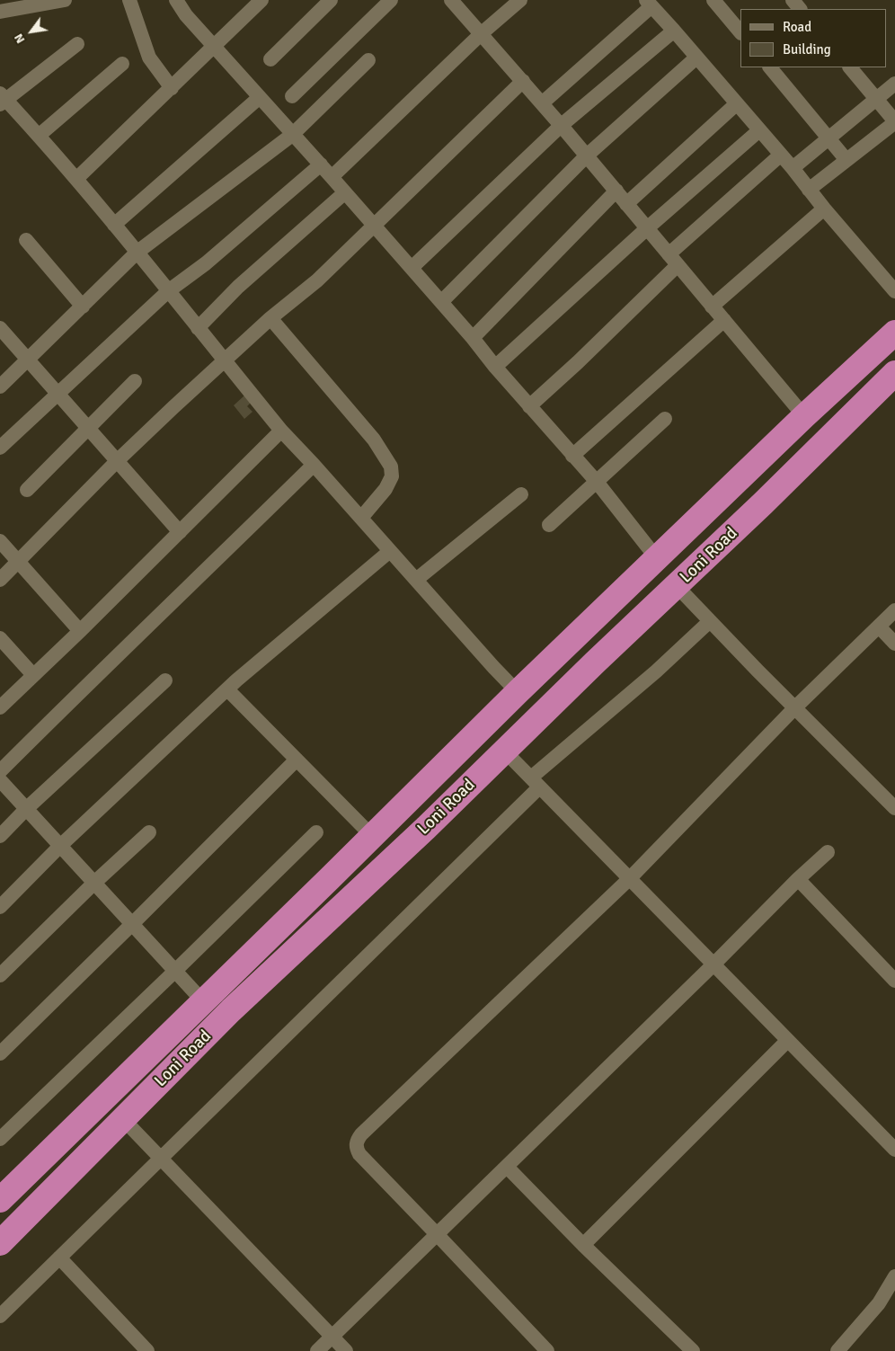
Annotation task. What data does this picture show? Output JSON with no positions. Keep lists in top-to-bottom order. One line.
{"streets":{"highway":["Loni Road"]},"legend":["Road","Building"],"north":"bottom left"}
